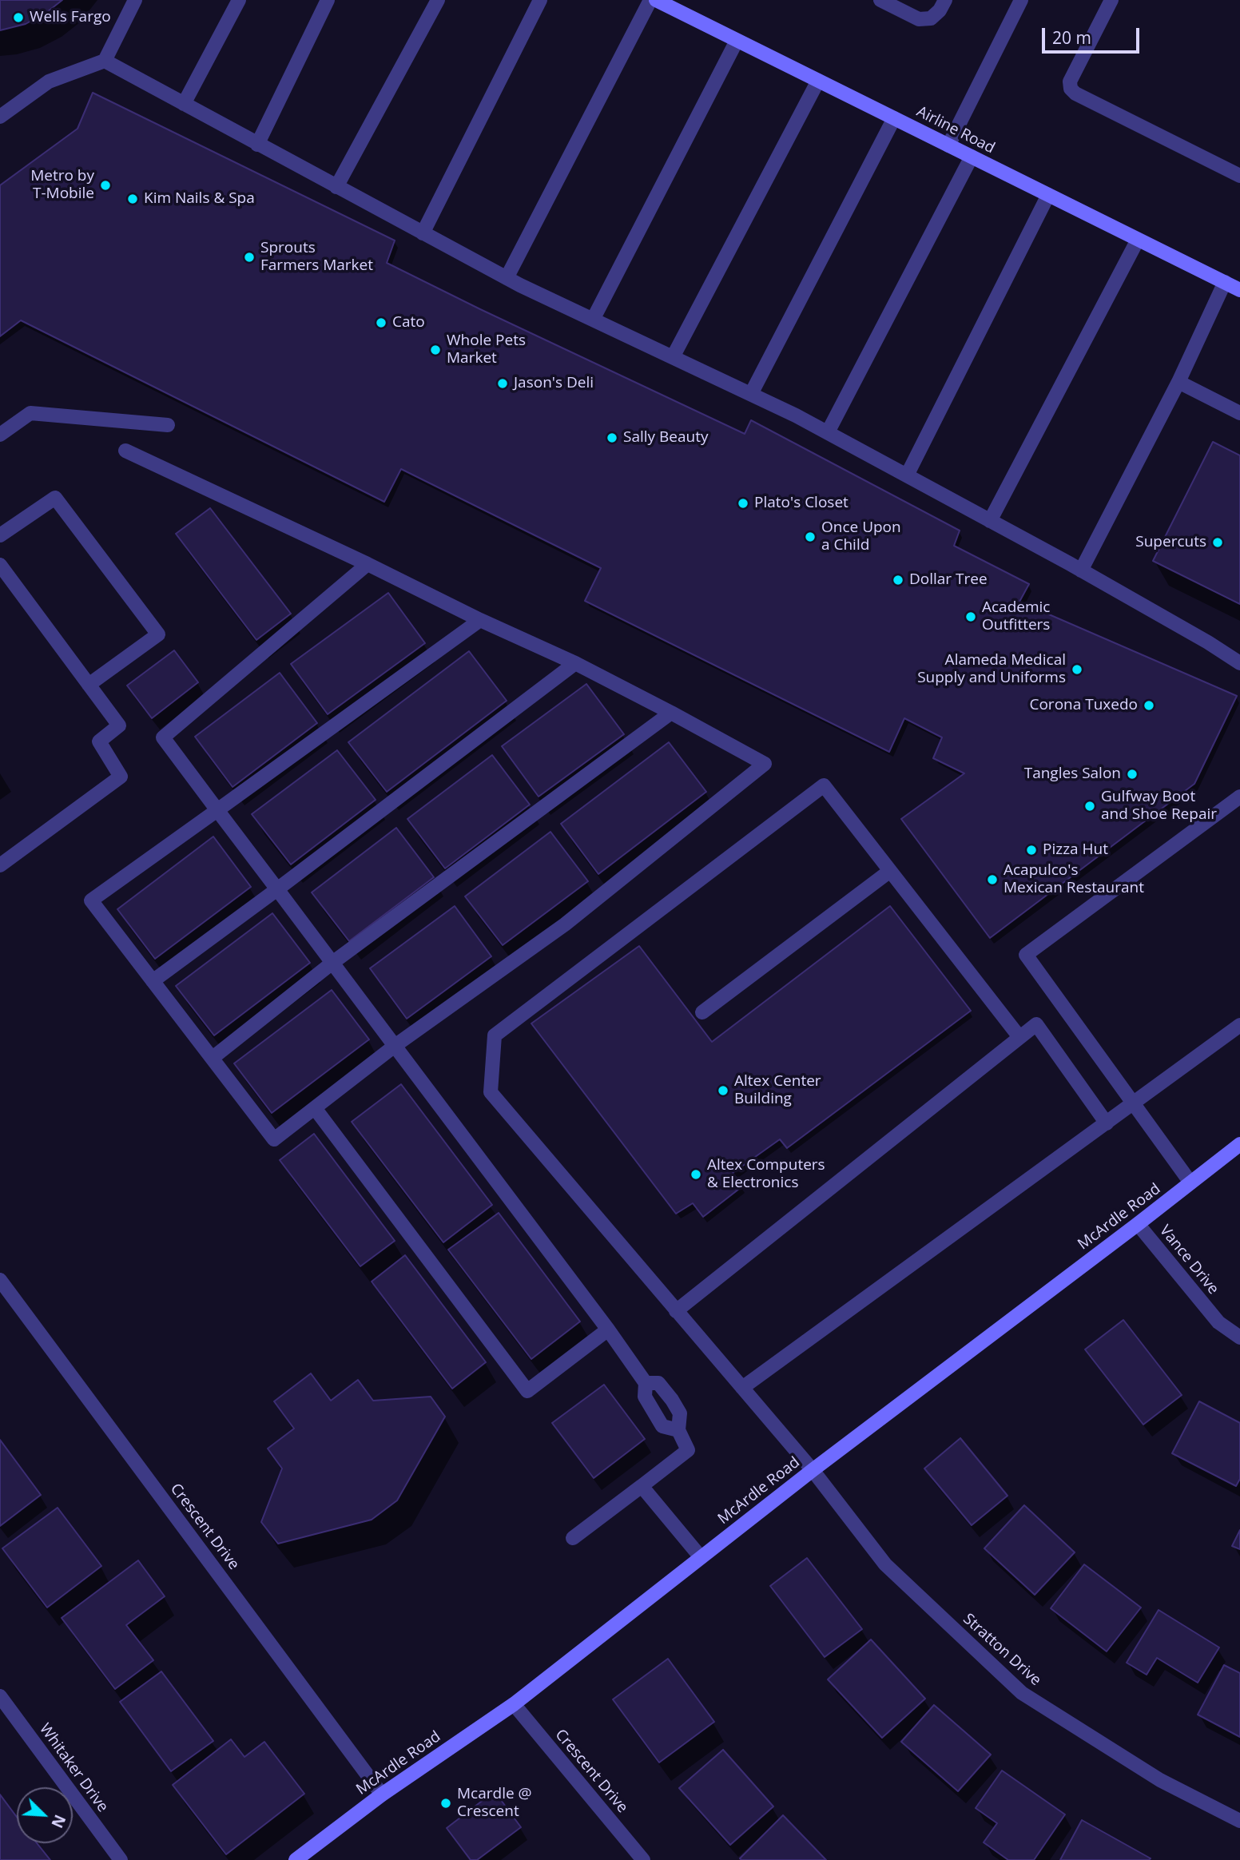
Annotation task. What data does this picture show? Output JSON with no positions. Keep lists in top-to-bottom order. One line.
{"streets":{"main road":["Airline Road","McArdle Road"],"street":["Vance Drive","Crescent Drive","Stratton Drive","Whitaker Drive"]},"crossings":[["McArdle Road","Vance Drive"],["McArdle Road","Crescent Drive"],["McArdle Road","Stratton Drive"]],"places":["Wells Fargo","Metro by T-Mobile","Kim Nails & Spa","Sprouts Farmers Market","Cato","Whole Pets Market","Jason's Deli","Sally Beauty","Plato's Closet","Once Upon a Child","Supercuts","Dollar Tree","Academic Outfitters","Alameda Medical Supply and Uniforms","Corona Tuxedo","Tangles Salon","Gulfway Boot and Shoe Repair","Pizza Hut","Acapulco's Mexican Restaurant","Altex Center Building","Altex Computers & Electronics","Mcardle @ Crescent"],"scale_bar":"20 m","north":"bottom right"}
